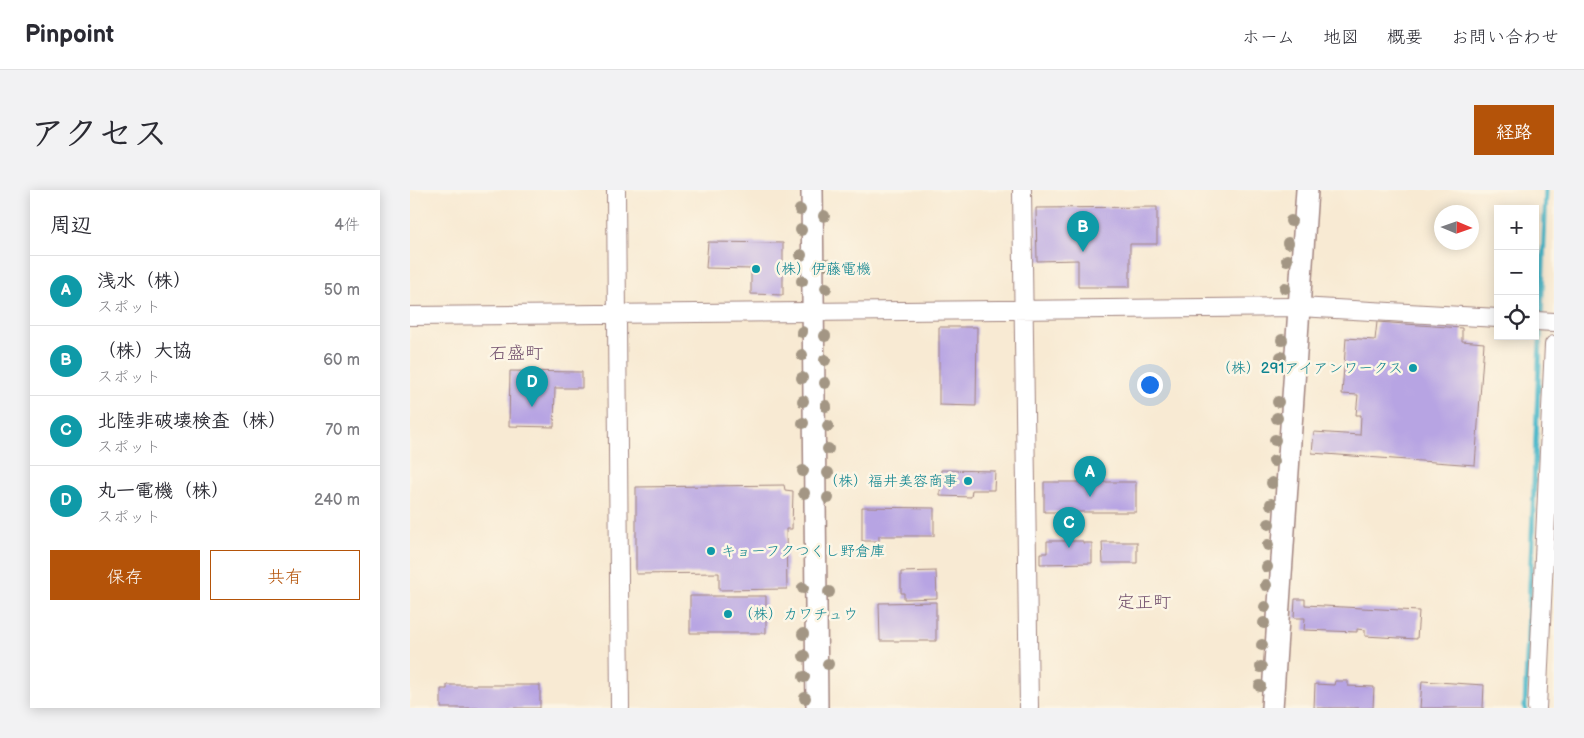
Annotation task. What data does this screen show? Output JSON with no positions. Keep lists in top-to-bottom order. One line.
{"districts":["石盛町","定正町"],"places":["（株）伊藤電機","（株）291アイアンワークス","（株）福井美容商事","キョーフクつくし野倉庫","（株）カワチュウ"],"north":"right","page":{"header":"Pinpoint","nav":["ホーム","地図","概要","お問い合わせ"],"title":"アクセス","buttons":["経路",["保存","共有"]],"heading":["周辺","4件"],"map_buttons":["+","−"],"pins":["B","D","A","C"],"list":[{"mark":"A","name":"浅水（株）","note":"スポット","value":"50 m"},{"mark":"B","name":"（株）大協","note":"スポット","value":"60 m"},{"mark":"C","name":"北陸非破壊検査（株）","note":"スポット","value":"70 m"},{"mark":"D","name":"丸一電機（株）","note":"スポット","value":"240 m"}]}}
